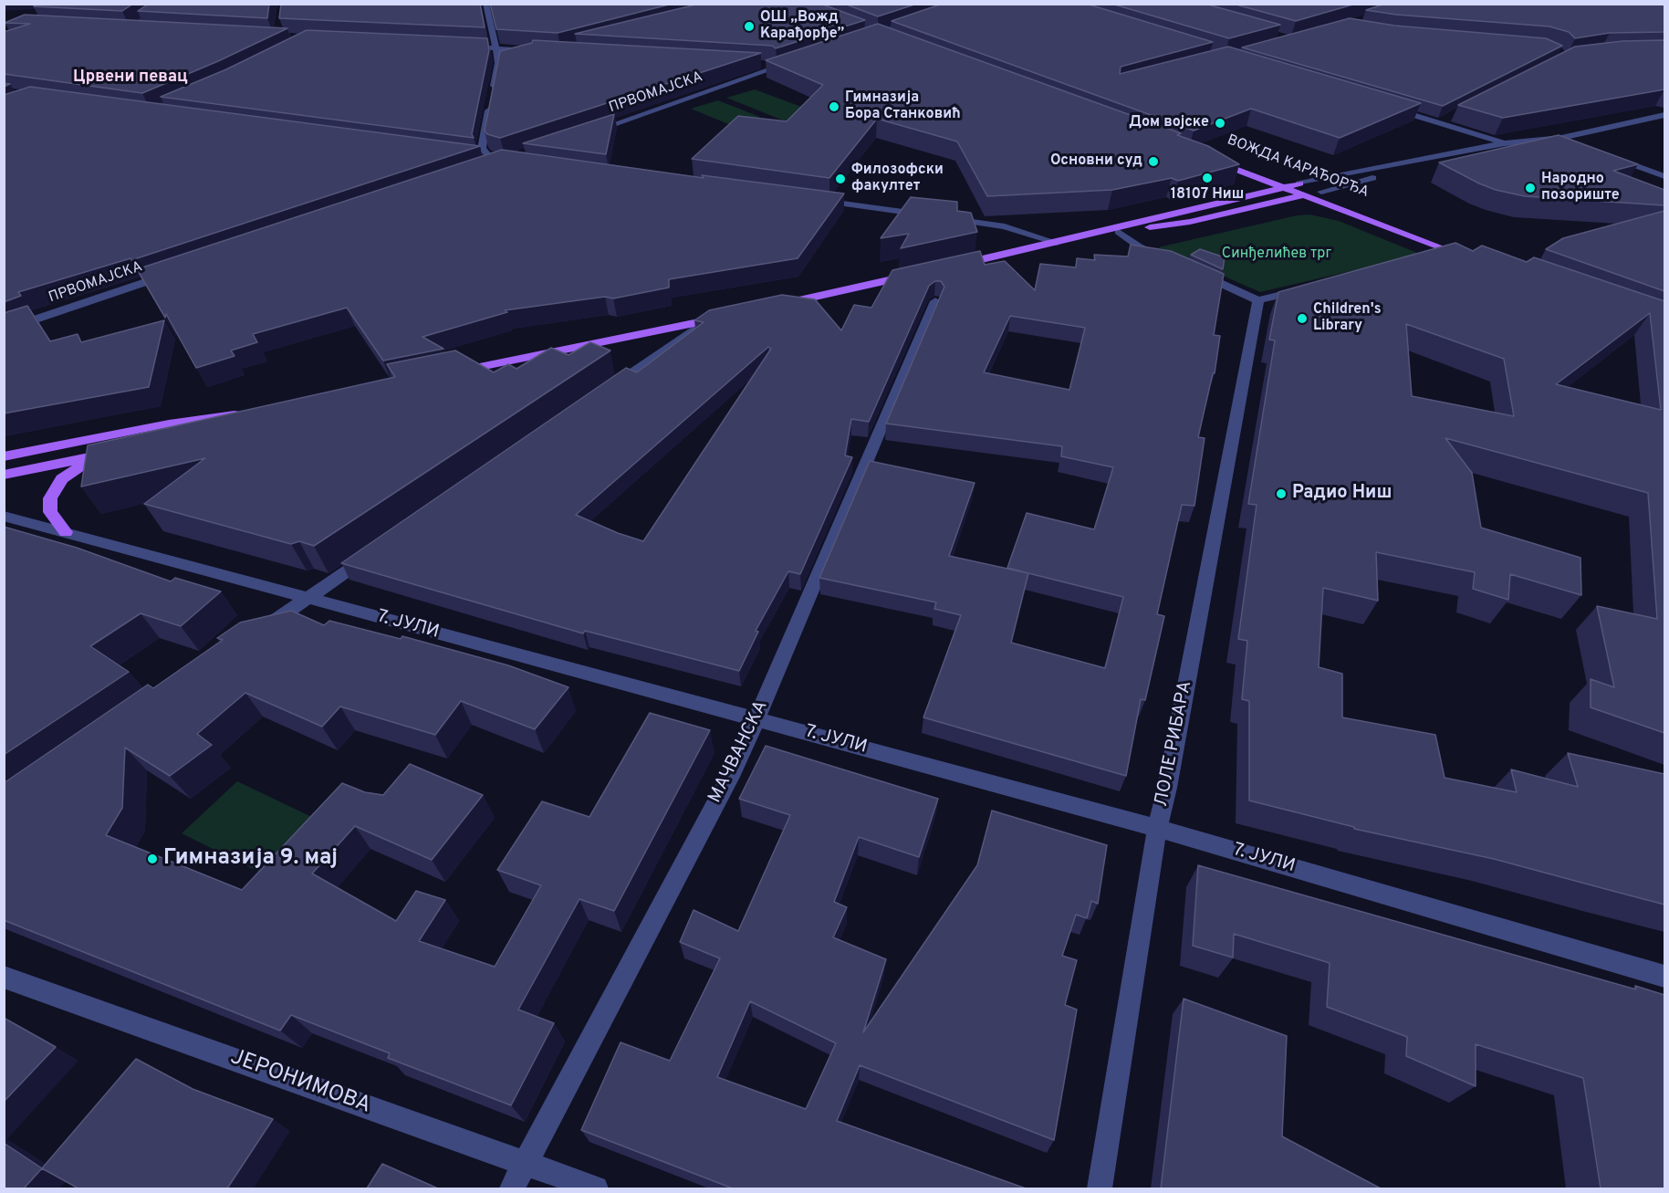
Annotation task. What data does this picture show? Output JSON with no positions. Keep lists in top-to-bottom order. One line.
{"streets":{"main road":["ВОЖДА КАРАЂОРЂА"],"street":["ПРВОМАЈСКА","7. ЈУЛИ","ЛОЛЕ РИБАРА","МАЧВАНСКА","ЈЕРОНИМОВА"]},"crossings":[["7. ЈУЛИ","ЛОЛЕ РИБАРА"],["7. ЈУЛИ","МАЧВАНСКА"],["МАЧВАНСКА","ЈЕРОНИМОВА"]],"districts":["Црвени певац"],"parks":["Синђелићев трг"],"places":["ОШ „Вожд Карађорђе”","Гимназија Бора Станковић","Дом војске","Основни суд","18107 Ниш","Филозофски факултет","Народно позориште","Children's Library","Радио Ниш","Гимназија 9. мај"]}
